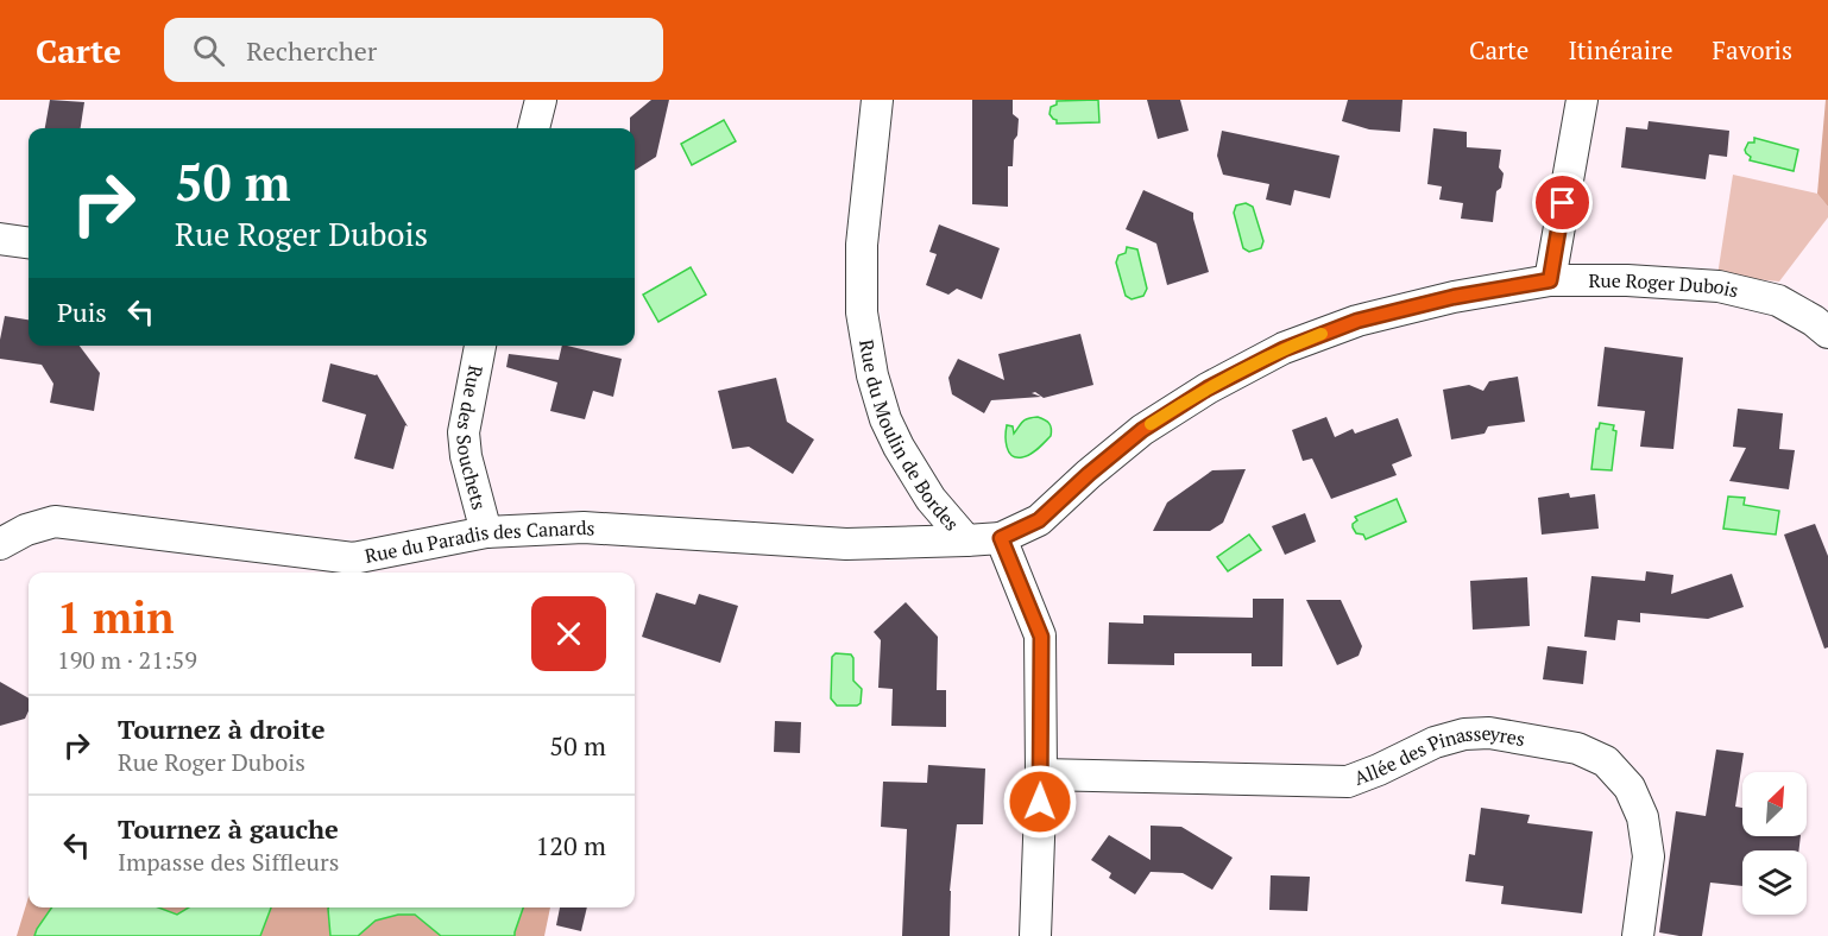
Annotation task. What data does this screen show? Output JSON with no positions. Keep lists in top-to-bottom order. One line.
{"streets":{"street":["Rue Roger Dubois","Rue du Moulin de Bordes","Rue des Souchets","Rue du Paradis des Canards","Allée des Pinasseyres"]},"crossings":[["Rue Roger Dubois","Rue du Moulin de Bordes"],["Rue du Moulin de Bordes","Rue du Paradis des Canards"],["Rue des Souchets","Rue du Paradis des Canards"]],"north":"top right","page":{"header":"Carte","search":"Rechercher","nav":["Carte","Itinéraire","Favoris"],"turn":["50 m","Rue Roger Dubois"],"then":"Puis","heading":["1 min","190 m · 21:59"],"list":[{"name":"Tournez à droite","note":"Rue Roger Dubois","value":"50 m"},{"name":"Tournez à gauche","note":"Impasse des Siffleurs","value":"120 m"}]}}
